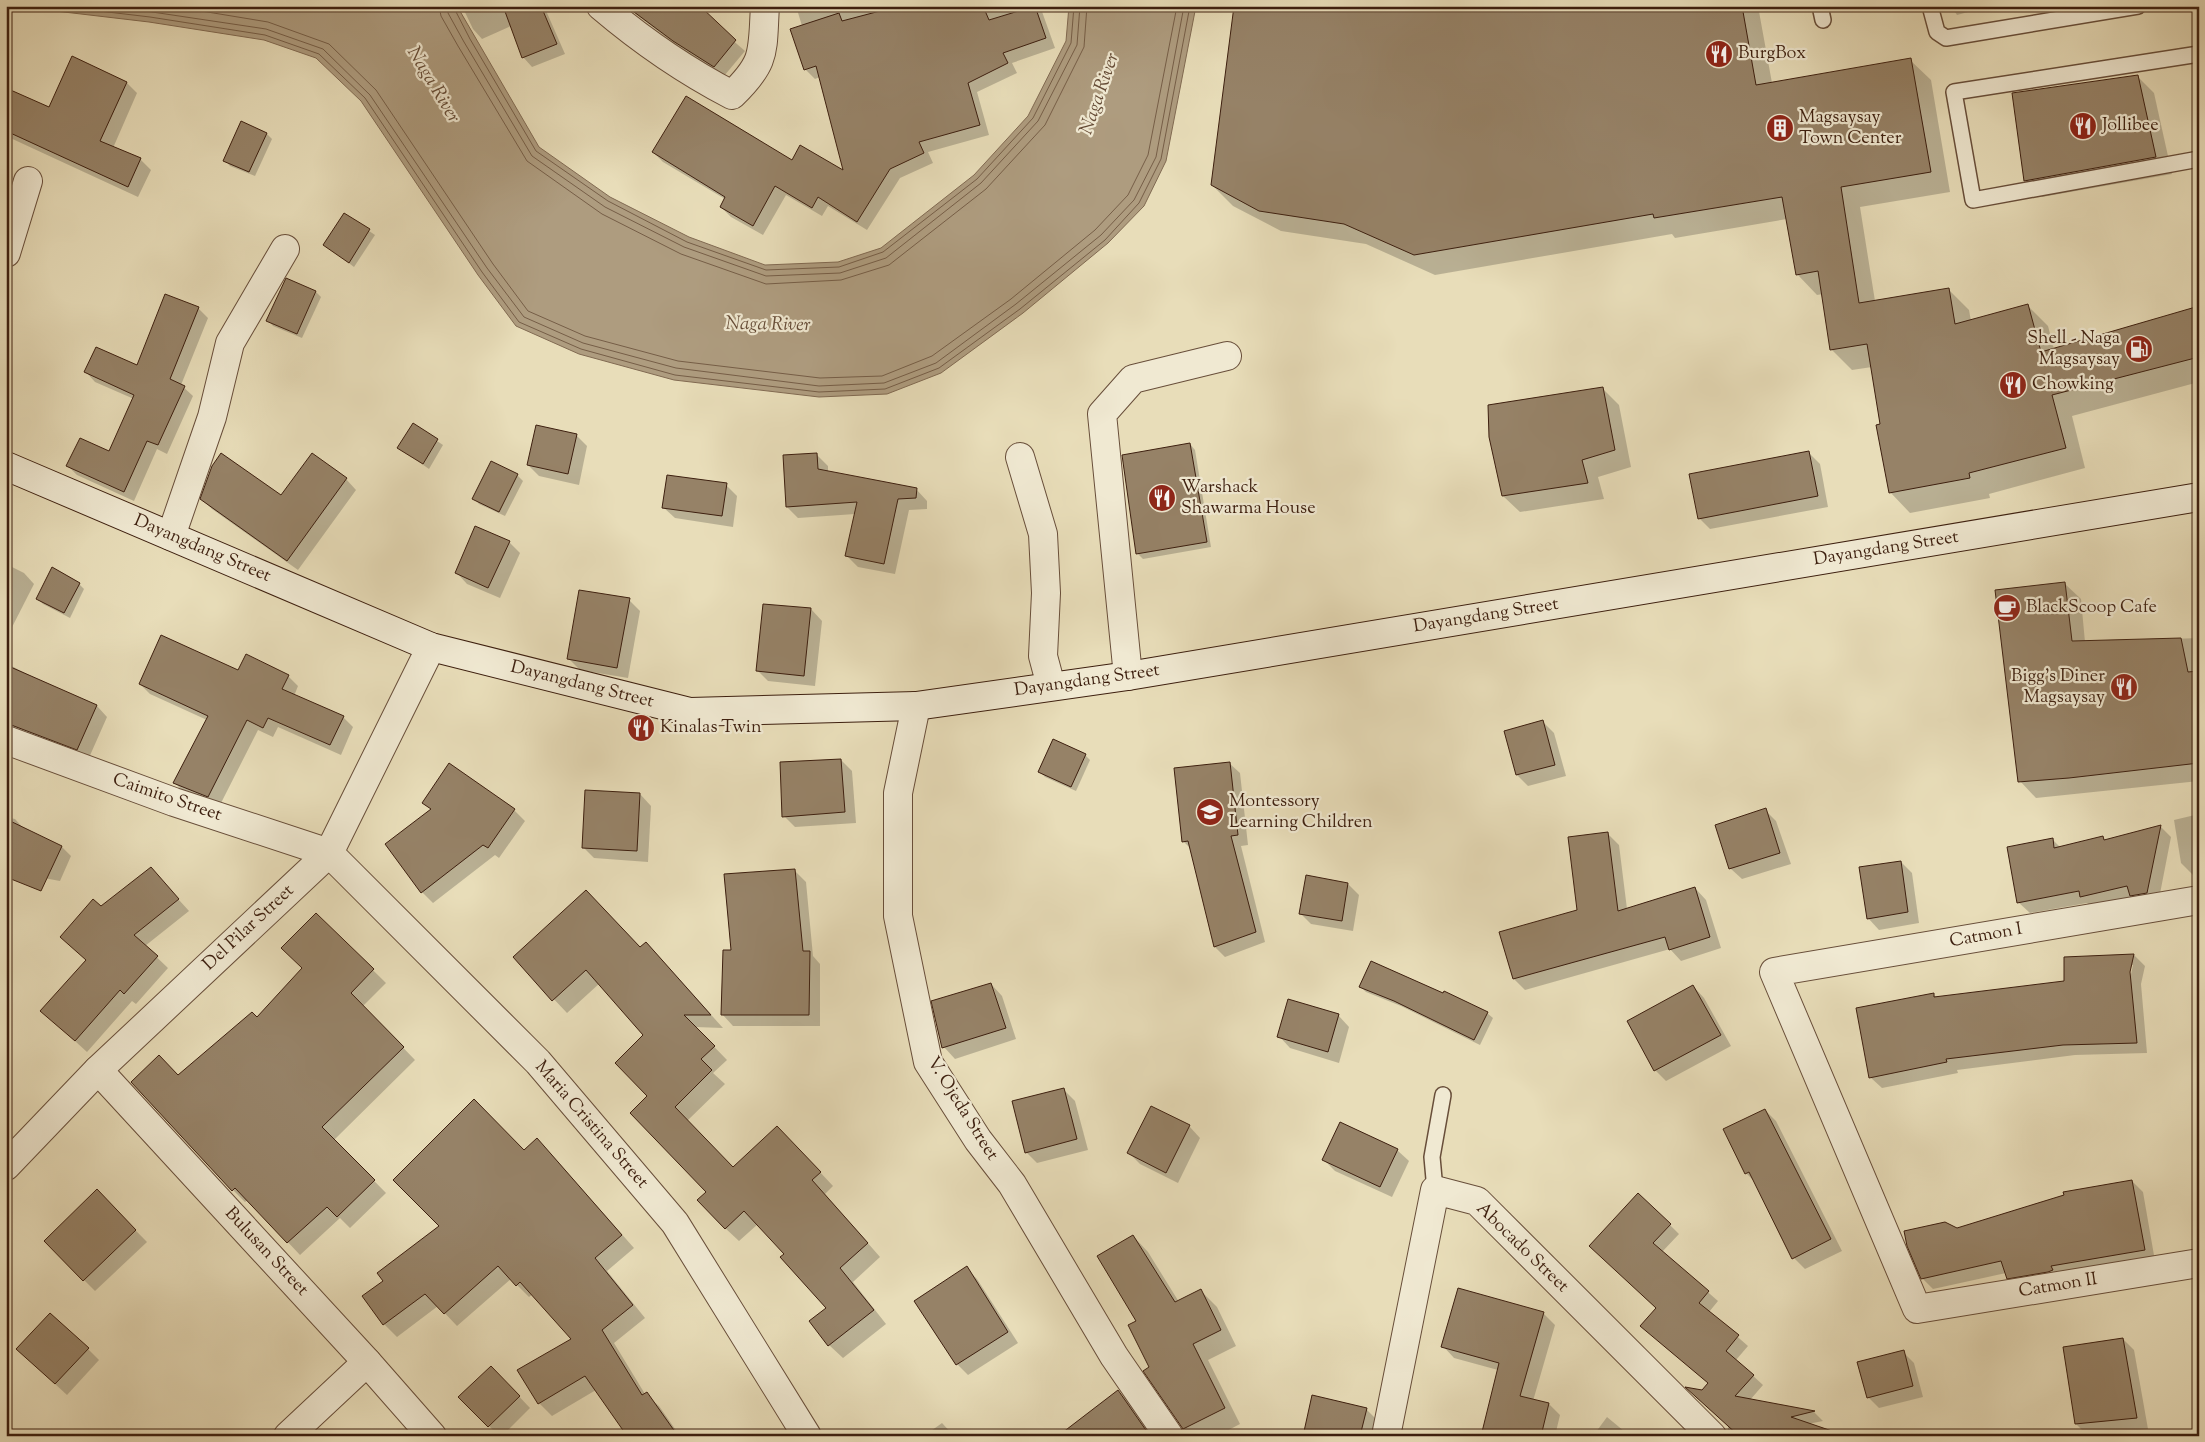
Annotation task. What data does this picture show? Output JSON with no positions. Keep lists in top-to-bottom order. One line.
{"streets":{"street":["Dayangdang Street","Caimito Street","Del Pilar Street","Catmon I","V. Ojeda Street","Maria Cristina Street","Abocado Street","Bulusan Street","Catmon II"]},"crossings":[["Dayangdang Street","Del Pilar Street"],["Dayangdang Street","V. Ojeda Street"],["Caimito Street","Del Pilar Street"],["Caimito Street","Maria Cristina Street"],["Del Pilar Street","Maria Cristina Street"],["Del Pilar Street","Bulusan Street"],["Catmon I","Catmon II"]],"water":["Naga River"],"places":{"restaurant":["BurgBox","Jollibee","Chowking","Warshack Shawarma House","Bigg's Diner Magsaysay","Kinalas Twin"],"building":["Magsaysay Town Center"],"fuel station":["Shell - Naga Magsaysay"],"cafe":["BlackScoop Cafe"],"school or university":["Montessory Learning Children"]}}
